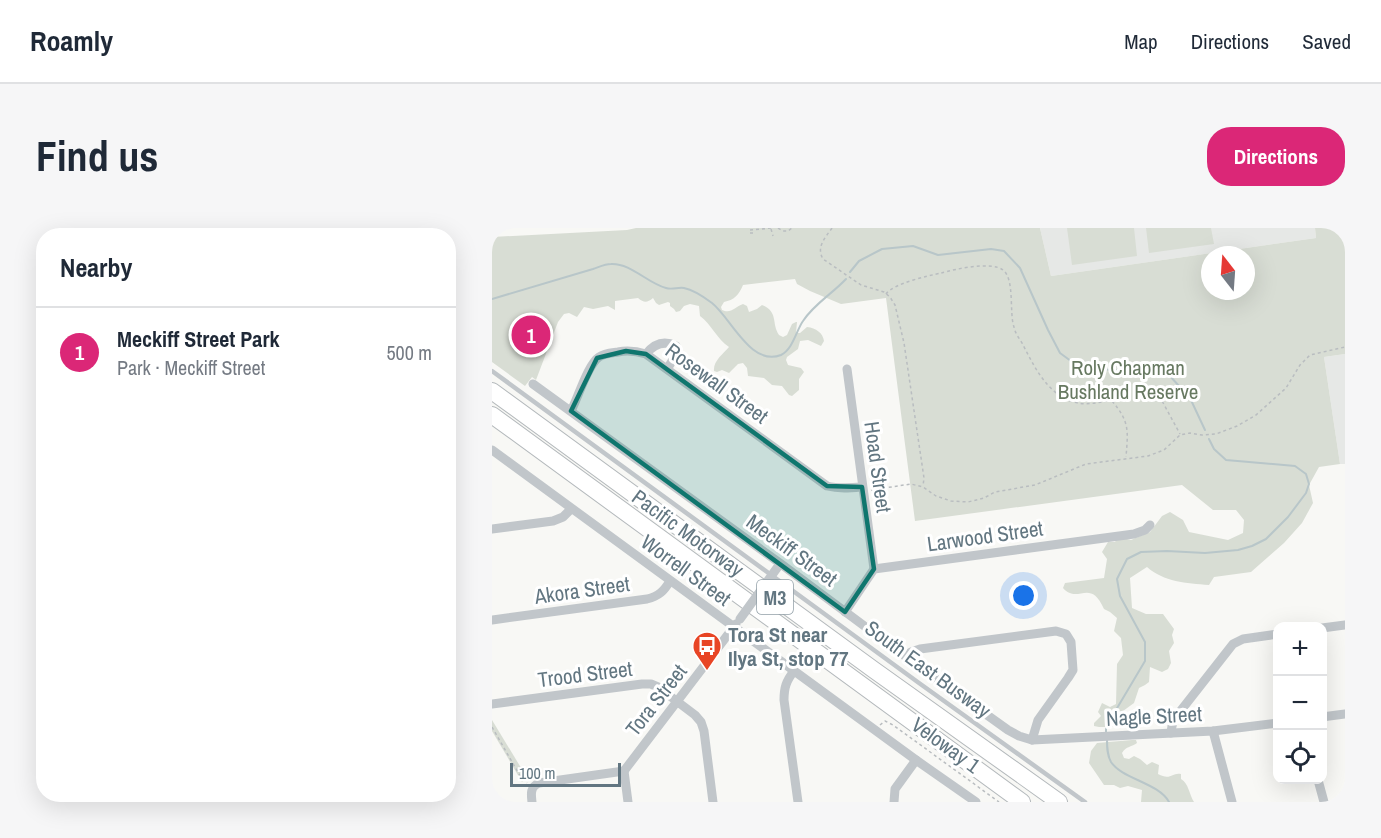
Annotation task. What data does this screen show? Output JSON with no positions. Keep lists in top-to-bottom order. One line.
{"streets":{"highway":["Pacific Motorway","M3"],"street":["Rosewall Street","Hoad Street","Larwood Street","Meckiff Street","Worrell Street","Akora Street","Trood Street","Tora Street","Nagle Street"],"lane":["South East Busway"],"path":["Veloway 1"]},"crossings":[["Rosewall Street","Hoad Street"],["Rosewall Street","Meckiff Street"],["Hoad Street","Larwood Street"],["Meckiff Street","Tora Street"],["Meckiff Street","Nagle Street"],["Worrell Street","Akora Street"],["Worrell Street","Tora Street"],["Worrell Street","Veloway 1"],["Trood Street","Tora Street"]],"parks":["Roly Chapman Bushland Reserve"],"places":{"bus stop":["Tora St near Ilya St, stop 77"]},"scale_bar":"100 m","north":"top","page":{"header":"Roamly","nav":["Map","Directions","Saved"],"buttons":"Directions","title":"Find us","heading":"Nearby","list":[{"mark":"1","name":"Meckiff Street Park","note":"Park · Meckiff Street","value":"500 m"}],"pins":"1","map_buttons":["+","−"],"scale":"100 m"}}
